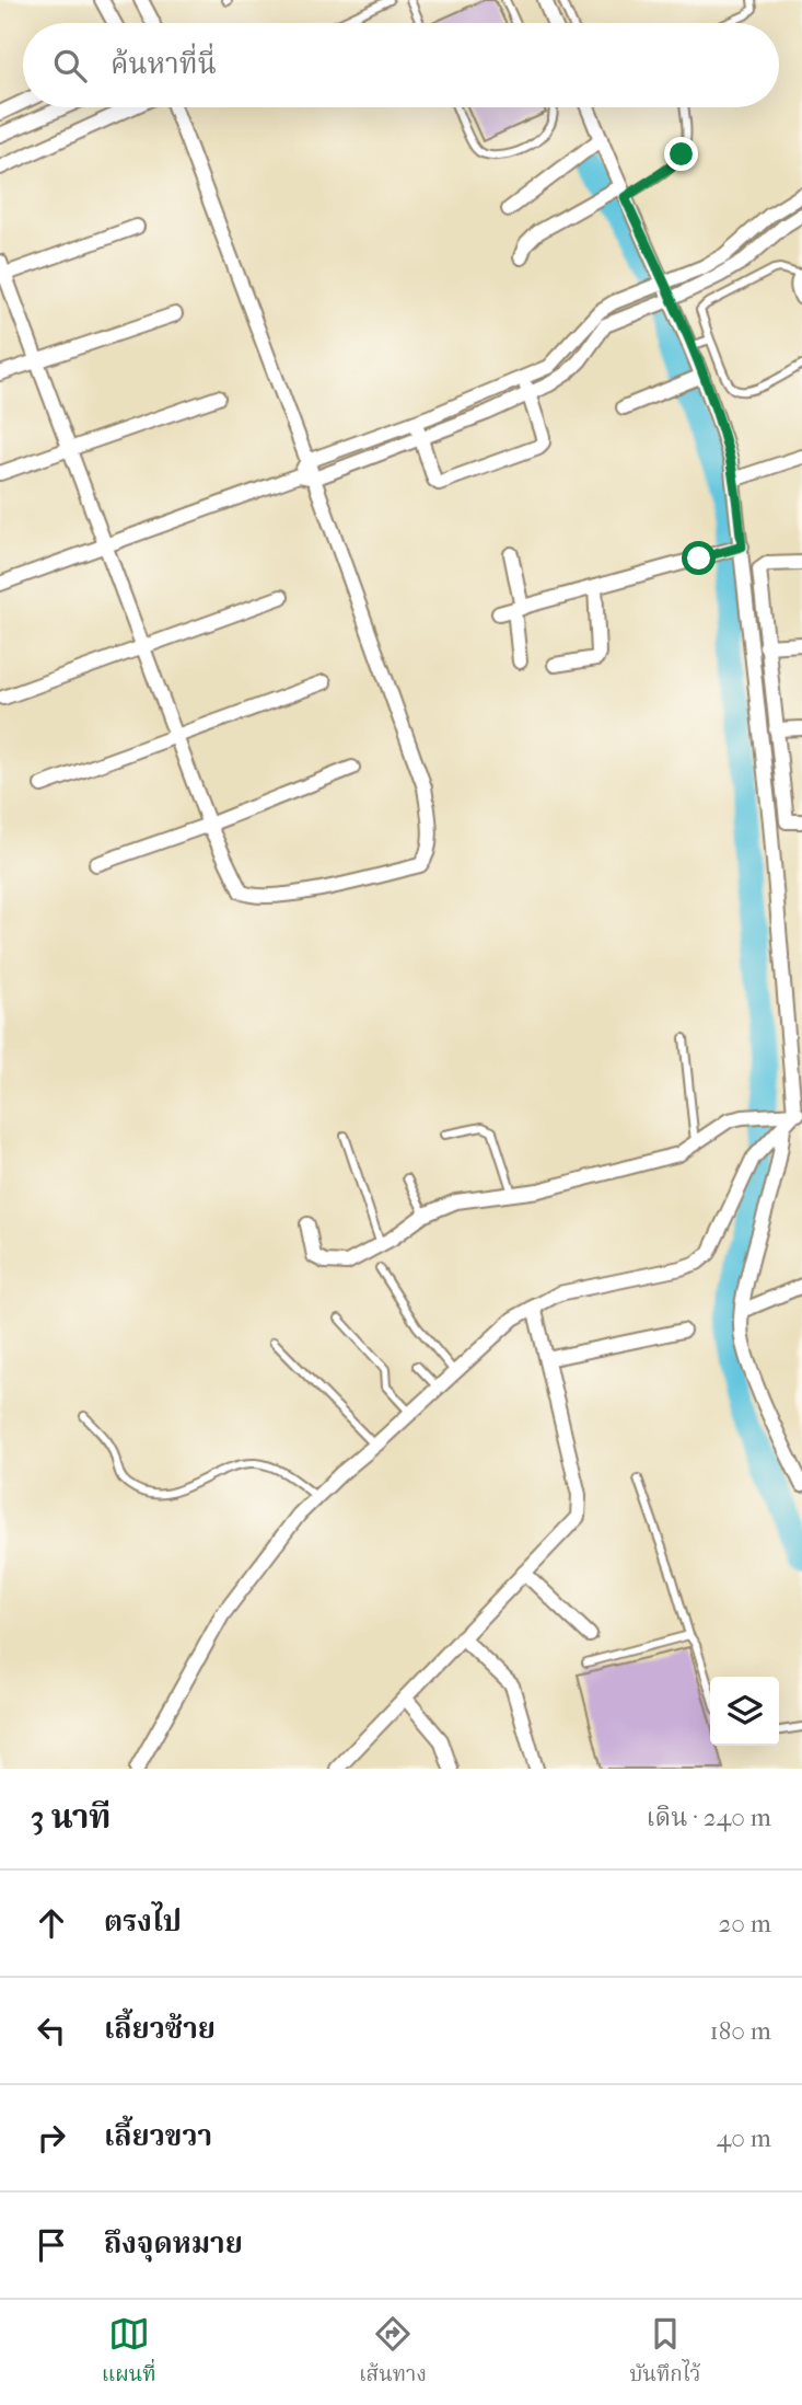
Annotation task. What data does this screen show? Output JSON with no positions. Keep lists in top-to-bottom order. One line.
{"page":{"search":"ค้นหาที่นี่","heading":["3 นาที","เดิน · 240 m"],"list":[["ตรงไป","20 m"],["เลี้ยวซ้าย","180 m"],["เลี้ยวขวา","40 m"],"ถึงจุดหมาย"],"nav":["แผนที่","เส้นทาง","บันทึกไว้"]}}
